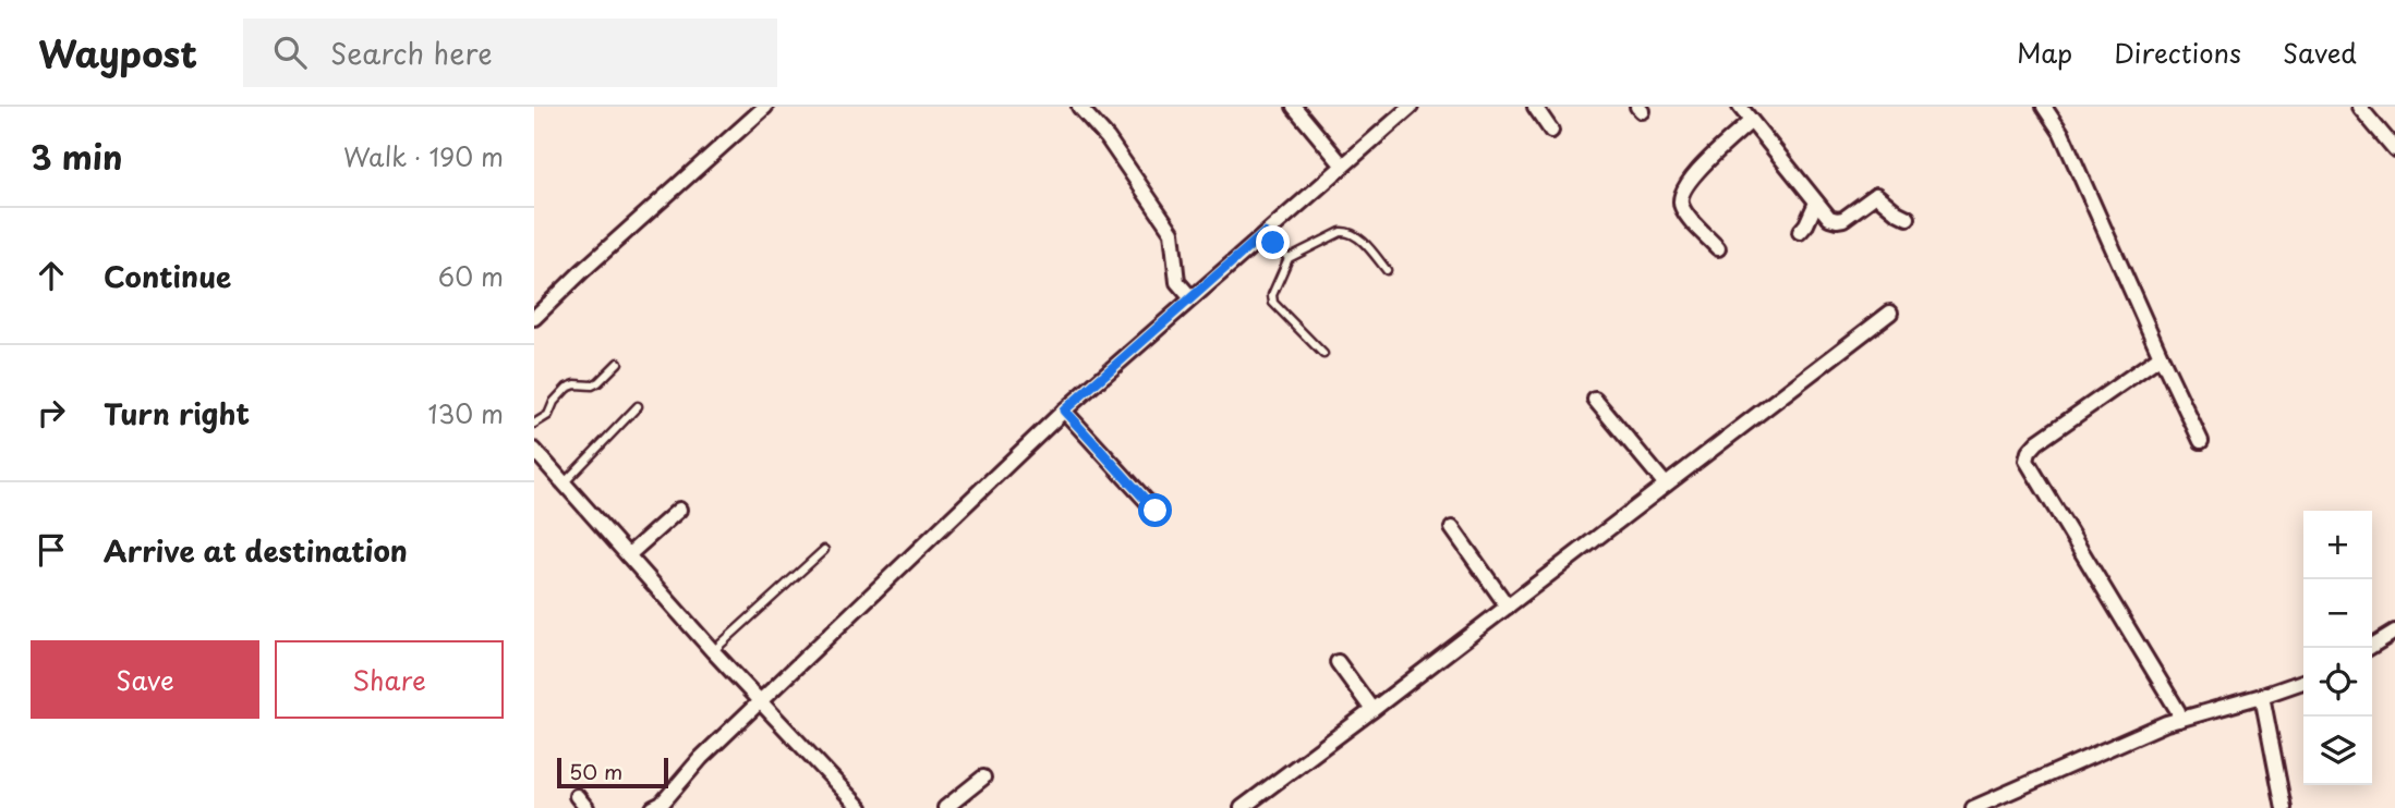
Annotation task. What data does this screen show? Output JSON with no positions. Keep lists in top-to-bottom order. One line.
{"scale_bar":"50 m","page":{"header":"Waypost","search":"Search here","nav":["Map","Directions","Saved"],"heading":["3 min","Walk · 190 m"],"list":[["Continue","60 m"],["Turn right","130 m"],"Arrive at destination"],"map_buttons":["+","−"],"buttons":["Save","Share"],"scale":"50 m"}}
